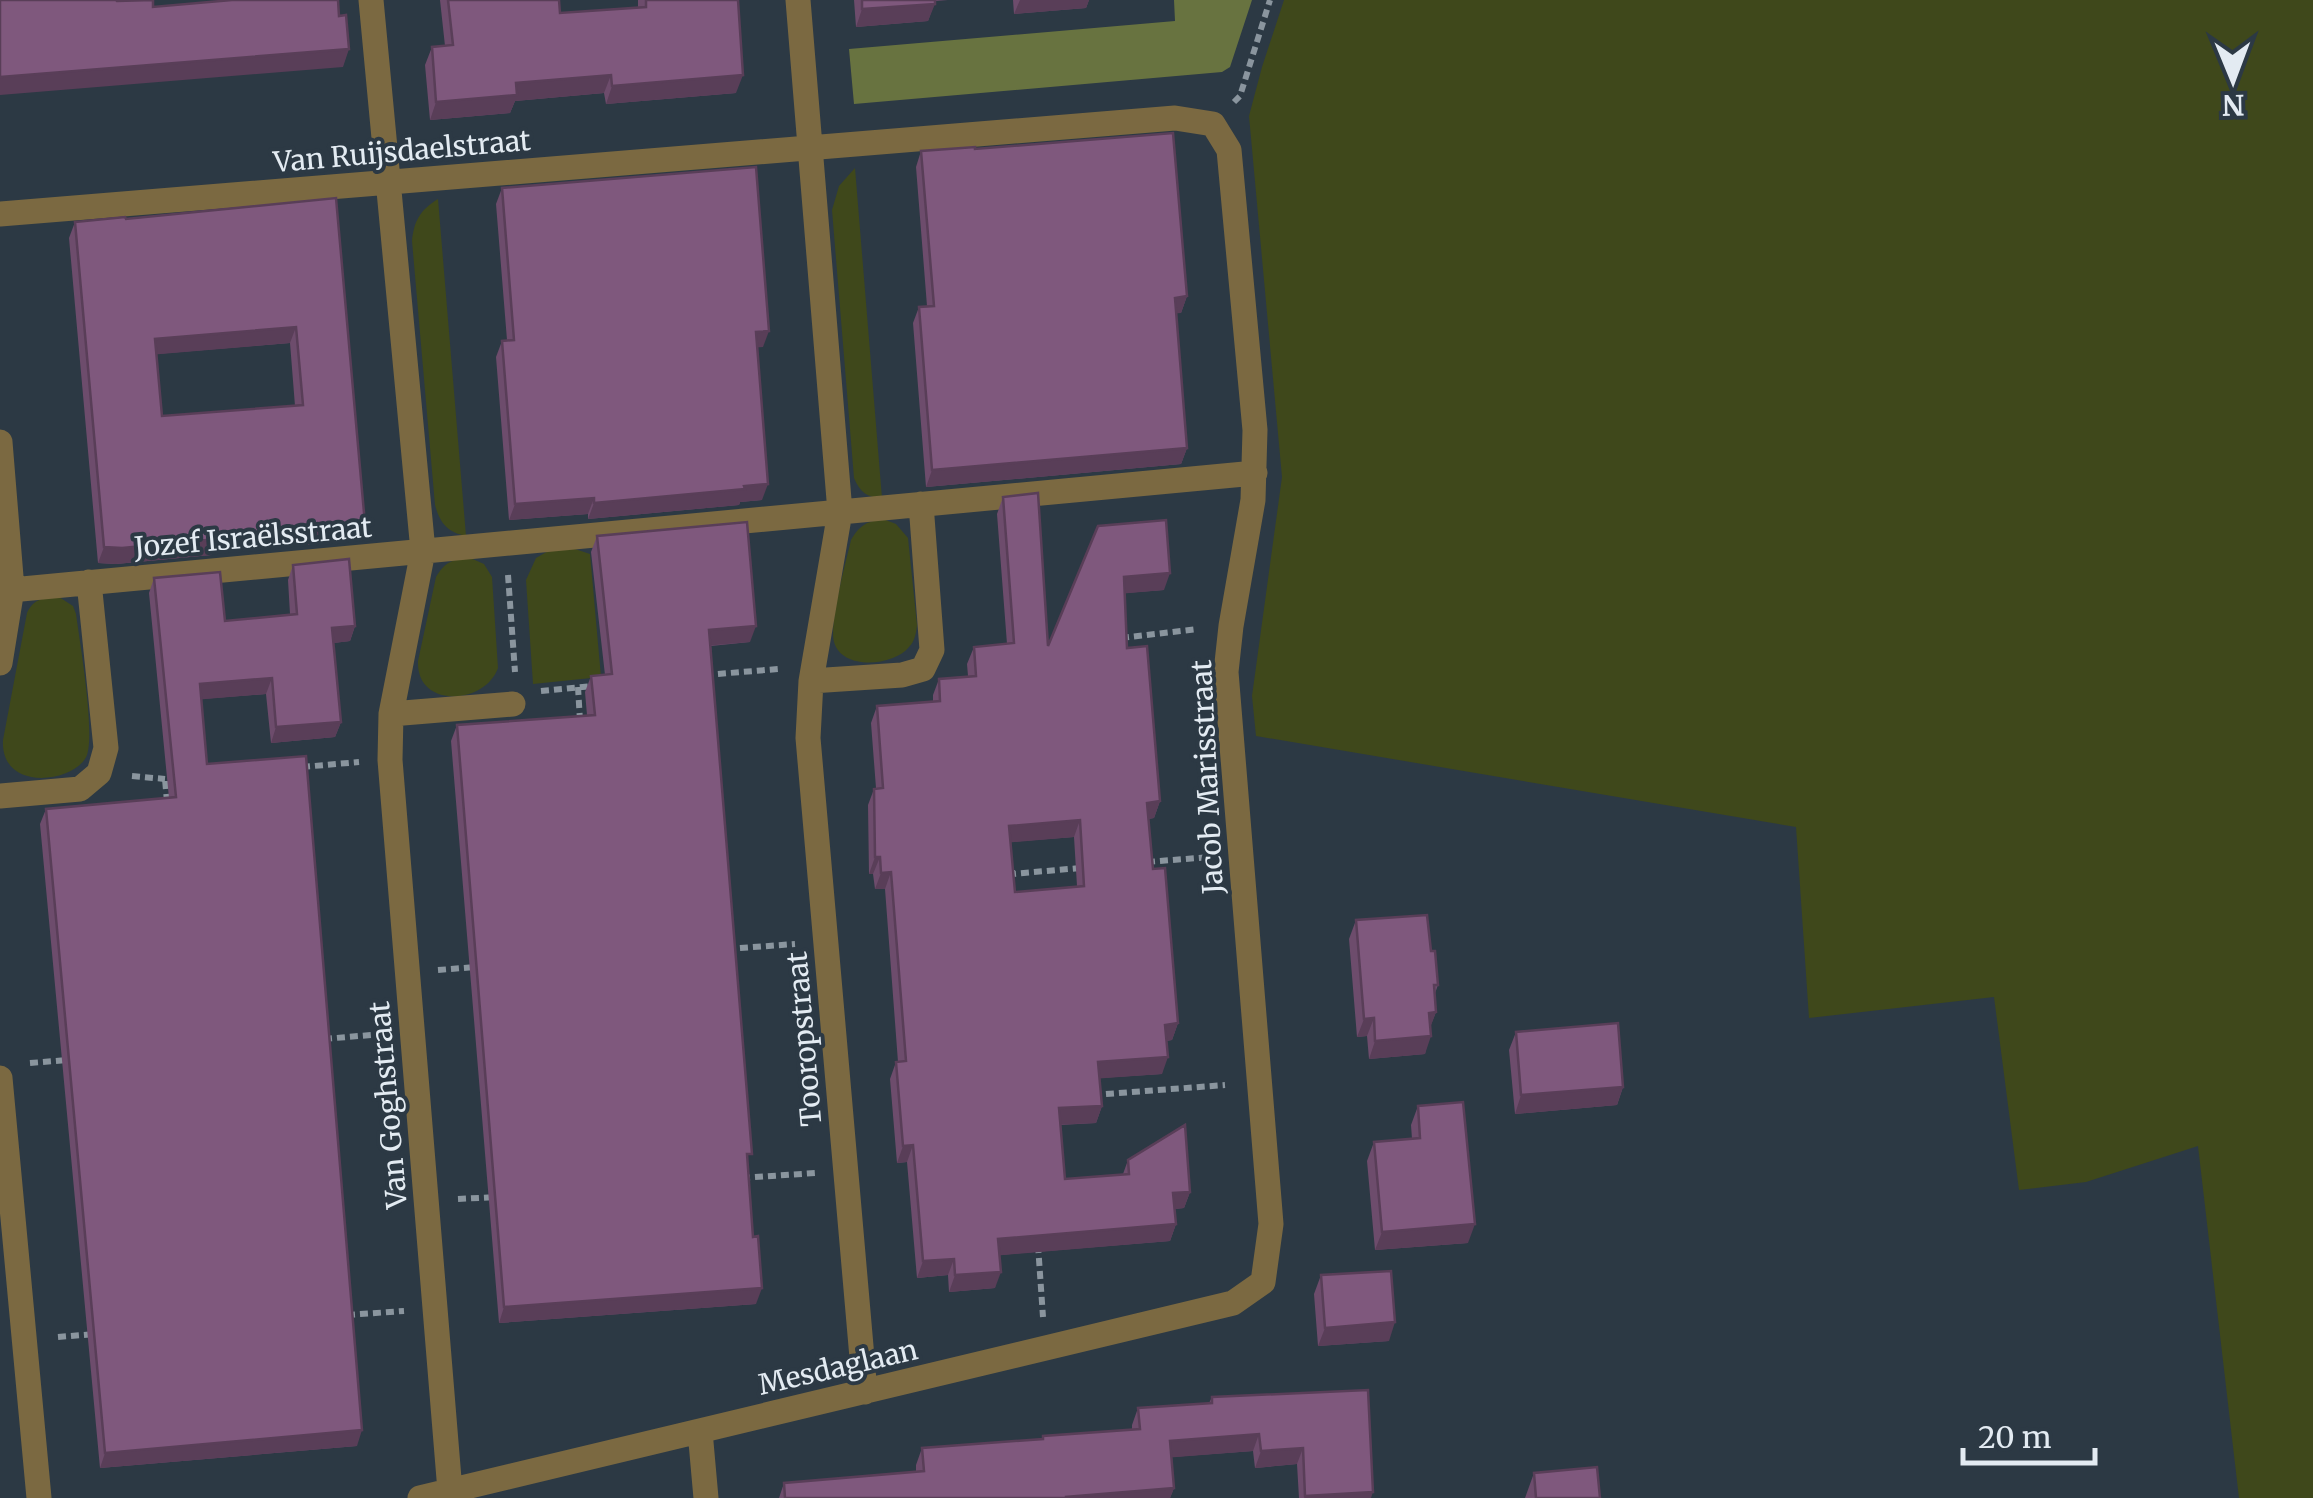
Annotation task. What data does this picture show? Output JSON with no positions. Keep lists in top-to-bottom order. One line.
{"streets":{"street":["Van Ruijsdaelstraat","Jozef Israëlsstraat","Jacob Marisstraat","Tooropstraat","Van Goghstraat","Mesdaglaan"]},"crossings":[["Van Ruijsdaelstraat","Jacob Marisstraat"],["Van Ruijsdaelstraat","Tooropstraat"],["Van Ruijsdaelstraat","Van Goghstraat"],["Jozef Israëlsstraat","Van Goghstraat"],["Jacob Marisstraat","Mesdaglaan"],["Tooropstraat","Mesdaglaan"],["Van Goghstraat","Mesdaglaan"]],"scale_bar":"20 m","north":"bottom"}
